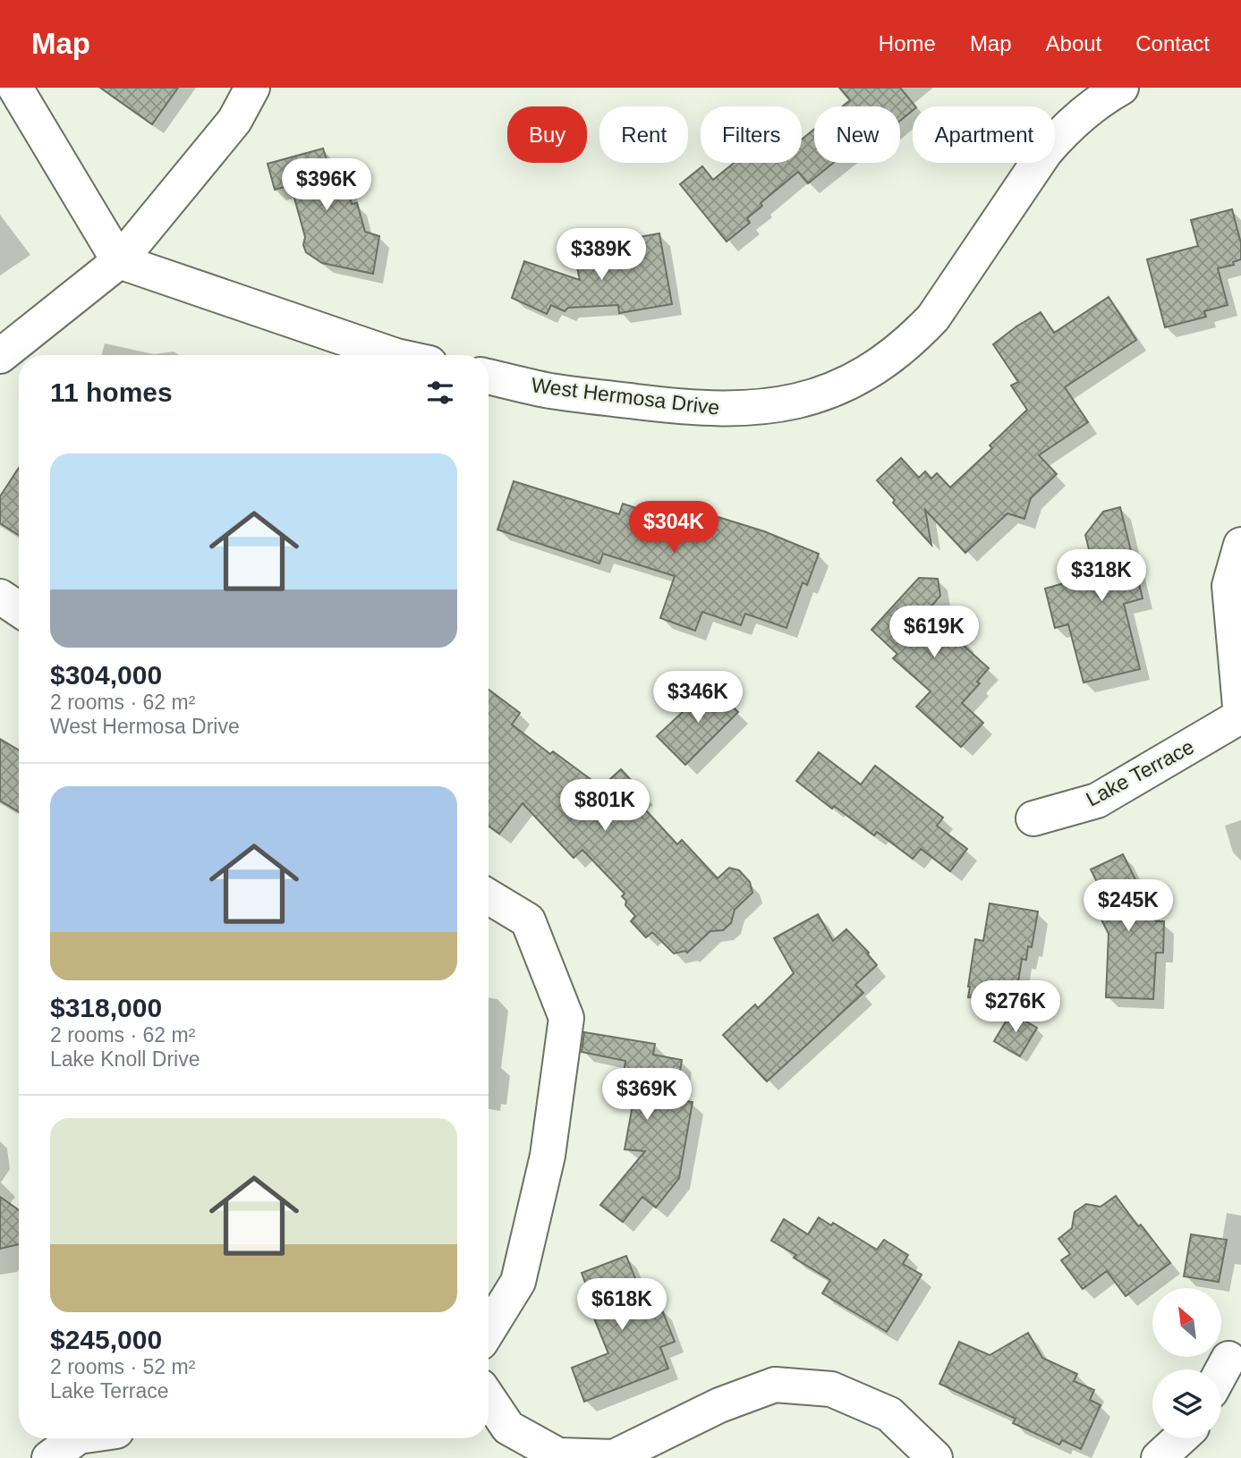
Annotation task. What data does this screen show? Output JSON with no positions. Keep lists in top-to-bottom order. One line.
{"streets":{"street":["West Hermosa Drive","Lake Terrace"]},"north":"top left","page":{"header":"Map","nav":["Home","Map","About","Contact"],"chip":["Buy","Rent","Filters","New","Apartment"],"price":["$396K","$389K","$304K","$318K","$619K","$346K","$801K","$245K","$276K","$369K","$618K"],"heading":"11 homes","list":[{"name":"$304,000","note":"2 rooms · 62 m² · West Hermosa Drive"},{"name":"$318,000","note":"2 rooms · 62 m² · Lake Knoll Drive"},{"name":"$245,000","note":"2 rooms · 52 m² · Lake Terrace"}]}}
